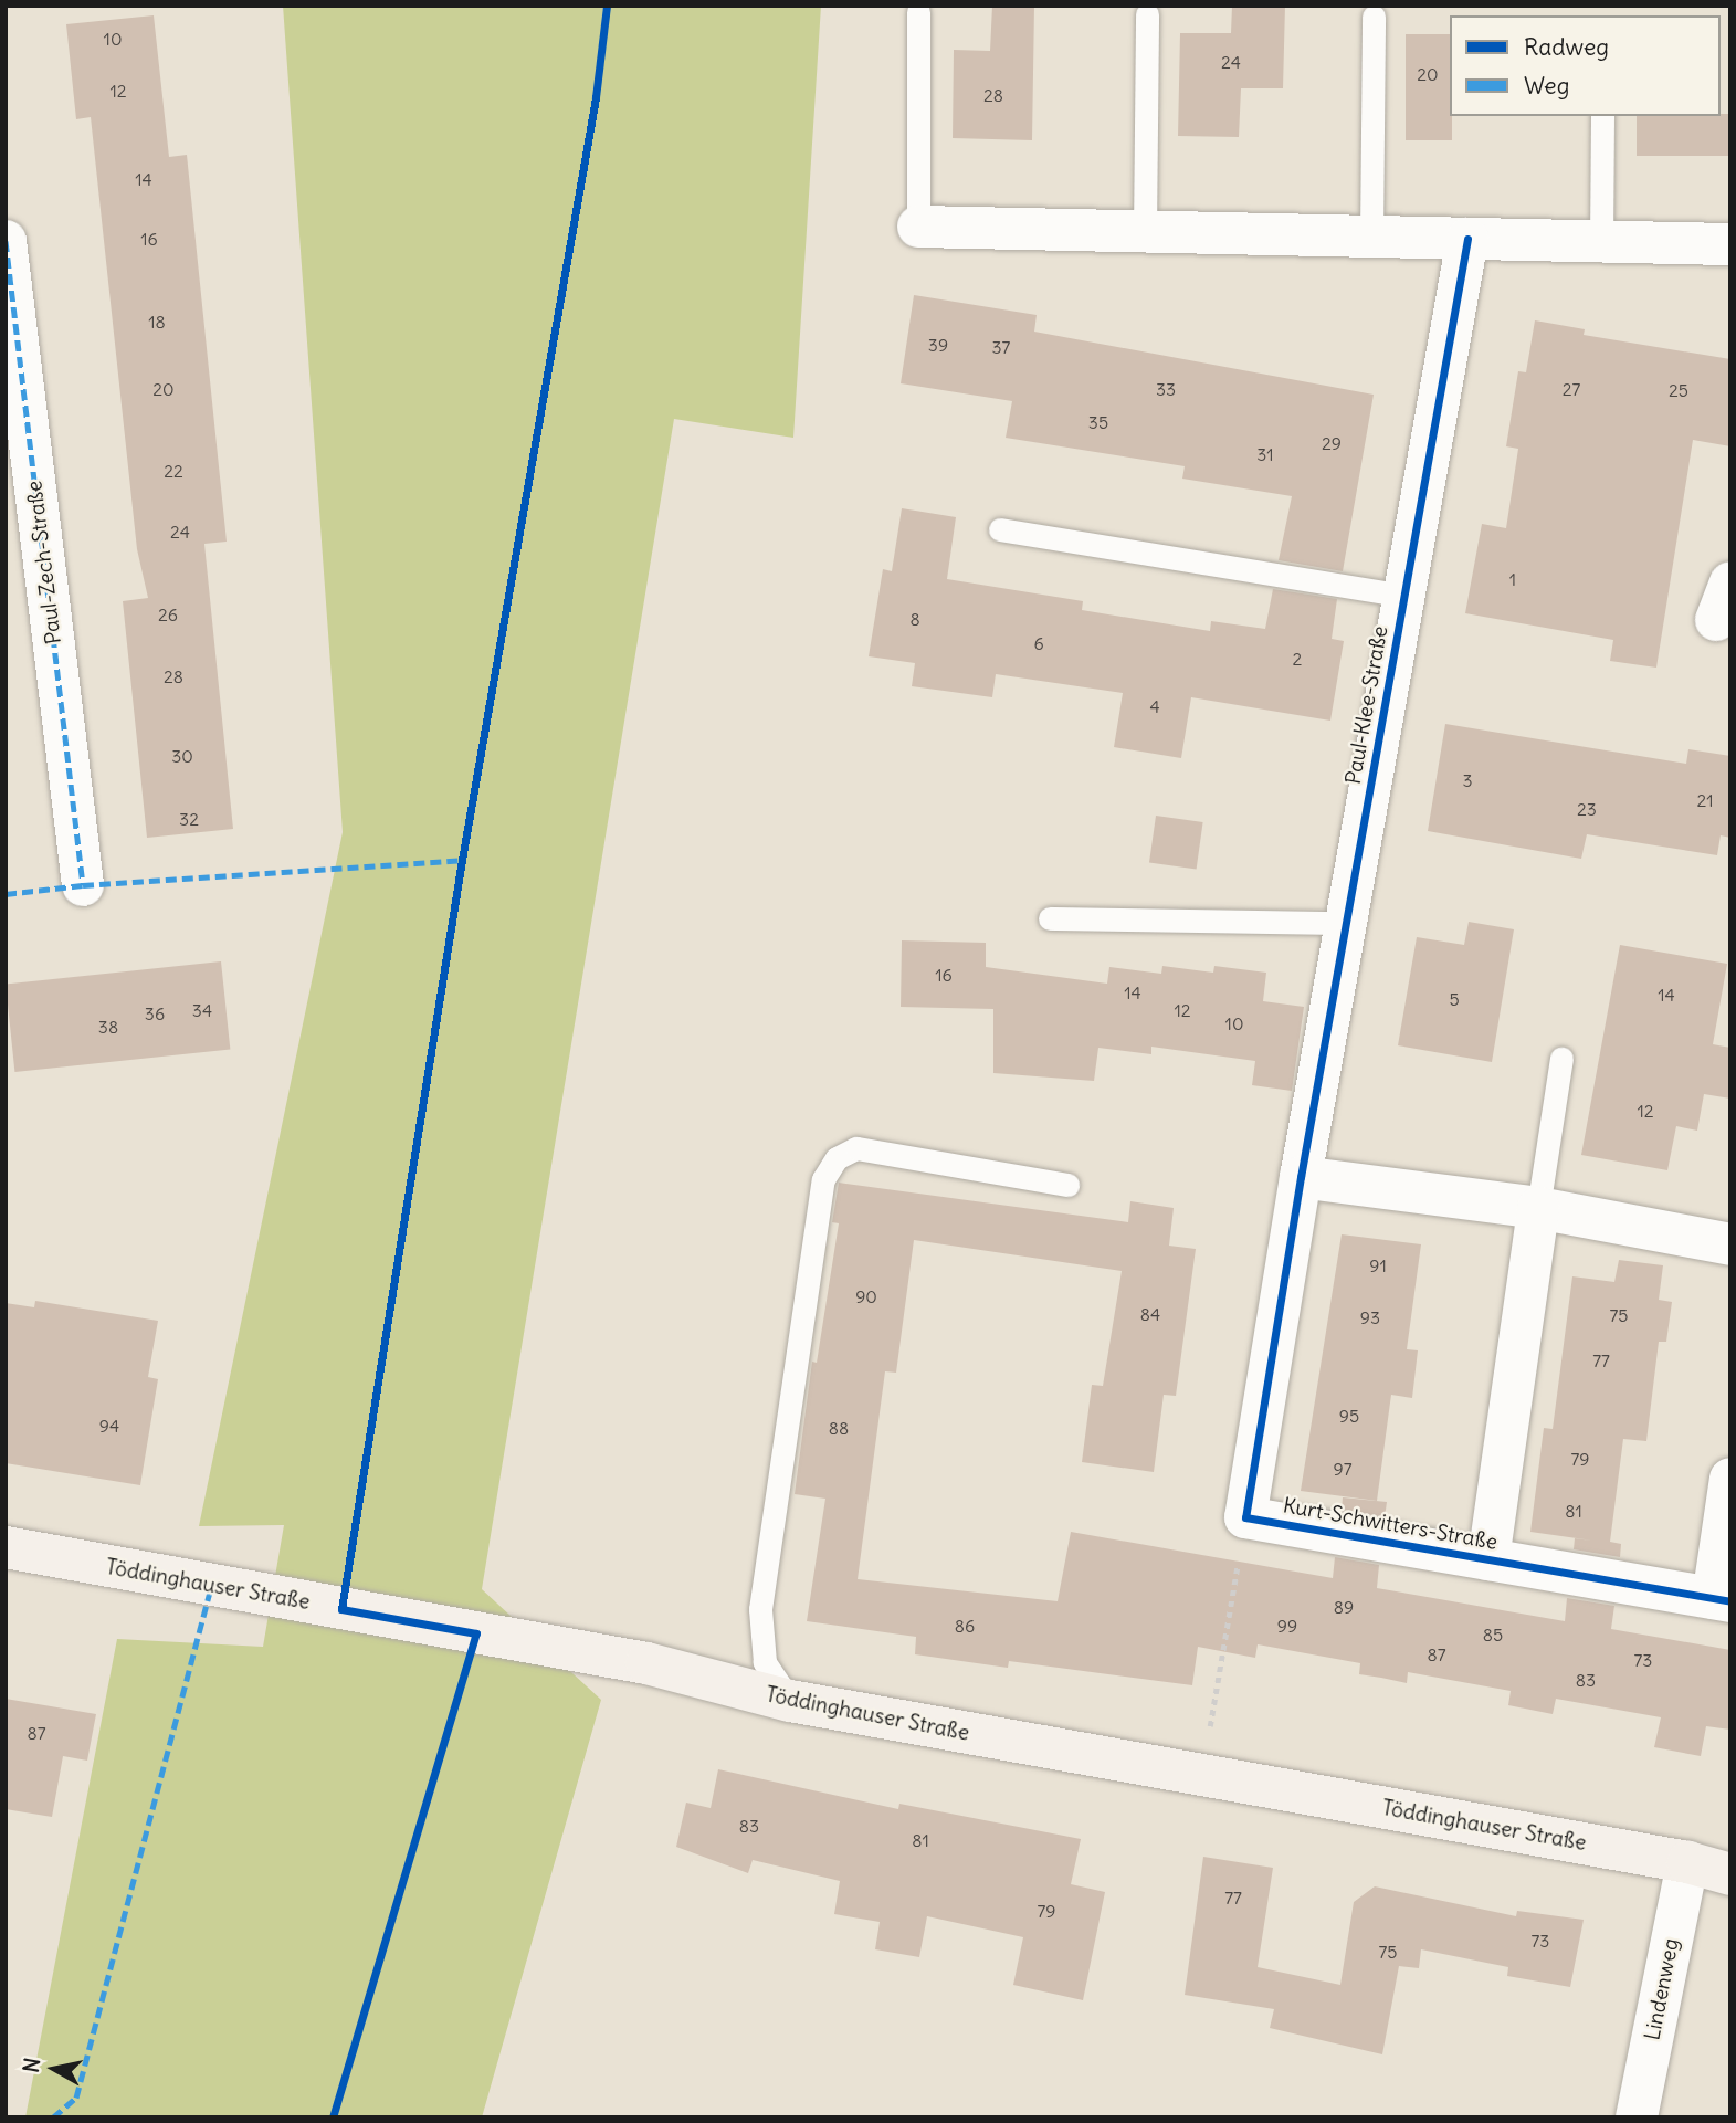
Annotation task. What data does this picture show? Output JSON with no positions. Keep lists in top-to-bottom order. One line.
{"streets":{"street":["Paul-Zech-Straße","Paul-Klee-Straße","Kurt-Schwitters-Straße","Töddinghauser Straße","Lindenweg"]},"crossings":[["Töddinghauser Straße","Lindenweg"]],"house_numbers":["10","24","20","12","28","14","16","18","39","37","20","33","27","25","35","29","31","22","24","1","26","8","6","2","28","4","30","3","21","23","32","16","14","14","5","34","12","36","10","38","12","91","90","84","75","93","77","95","94","88","79","97","81","89","86","99","85","87","73","83","87","83","81","77","79","73","75"],"legend":["Radweg","Weg"],"north":"left"}
